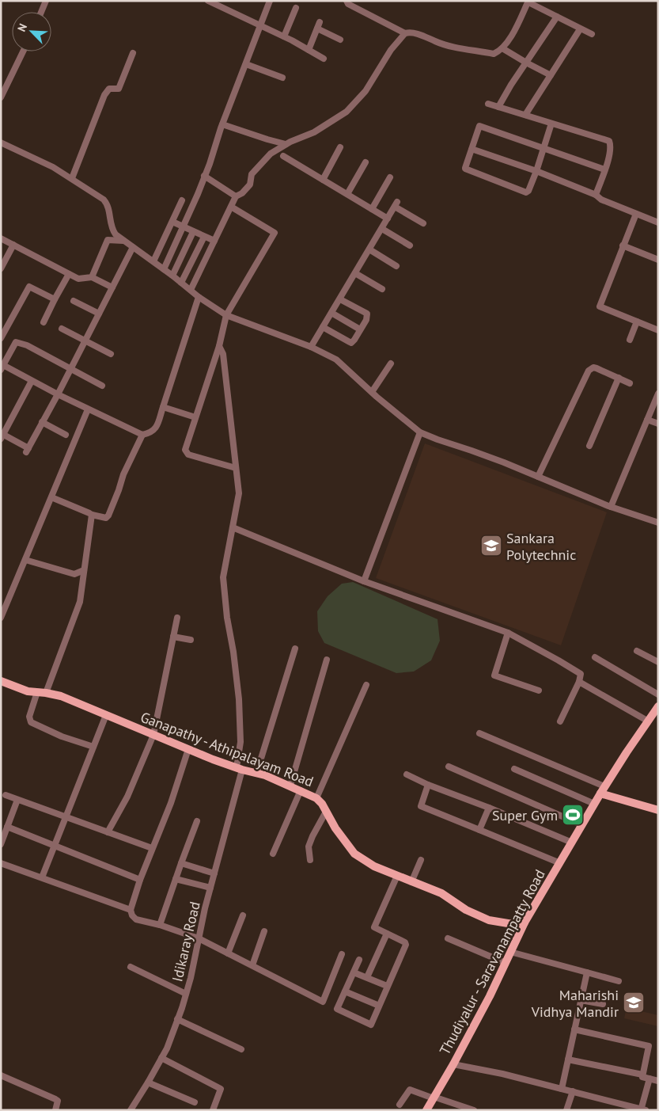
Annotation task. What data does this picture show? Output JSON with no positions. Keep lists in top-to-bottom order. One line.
{"streets":{"main road":["Ganapathy - Athipalayam Road","Thudiyalur - Saravanampatty Road"],"street":["Idikaray Road"]},"crossings":[["Ganapathy - Athipalayam Road","Idikaray Road"],["Ganapathy - Athipalayam Road","Thudiyalur - Saravanampatty Road"]],"places":{"school or university":["Sankara Polytechnic","Maharishi Vidhya Mandir"],"sports":["Super Gym"]},"north":"top left"}
